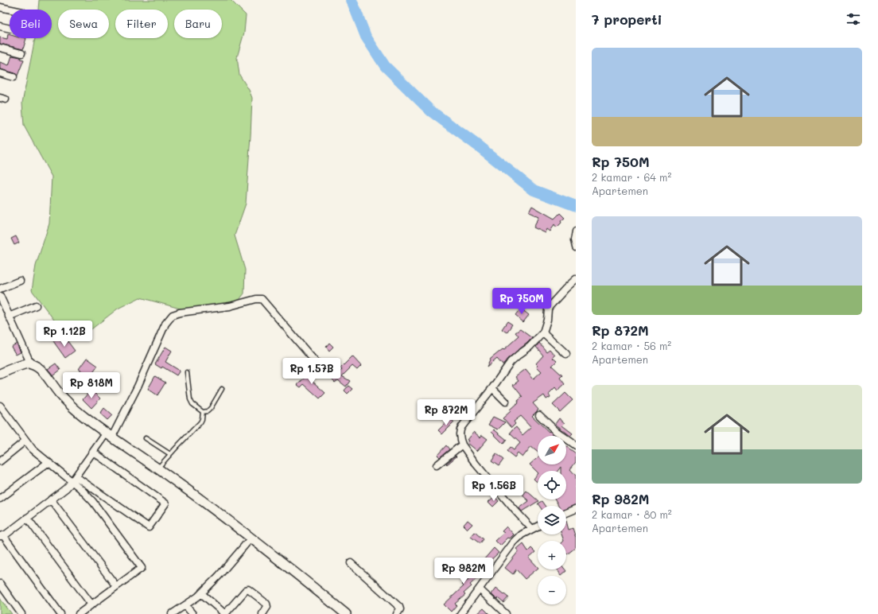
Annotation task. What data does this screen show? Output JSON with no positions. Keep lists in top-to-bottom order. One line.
{"north":"top right","page":{"heading":"7 properti","chip":["Beli","Sewa","Filter","Baru"],"list":[{"name":"Rp 750M","note":"2 kamar · 64 m² · Apartemen"},{"name":"Rp 872M","note":"2 kamar · 56 m² · Apartemen"},{"name":"Rp 982M","note":"2 kamar · 80 m² · Apartemen"}],"price":["Rp 750M","Rp 1.12B","Rp 1.57B","Rp 818M","Rp 872M","Rp 1.56B","Rp 982M"],"map_buttons":["+","−"]}}
